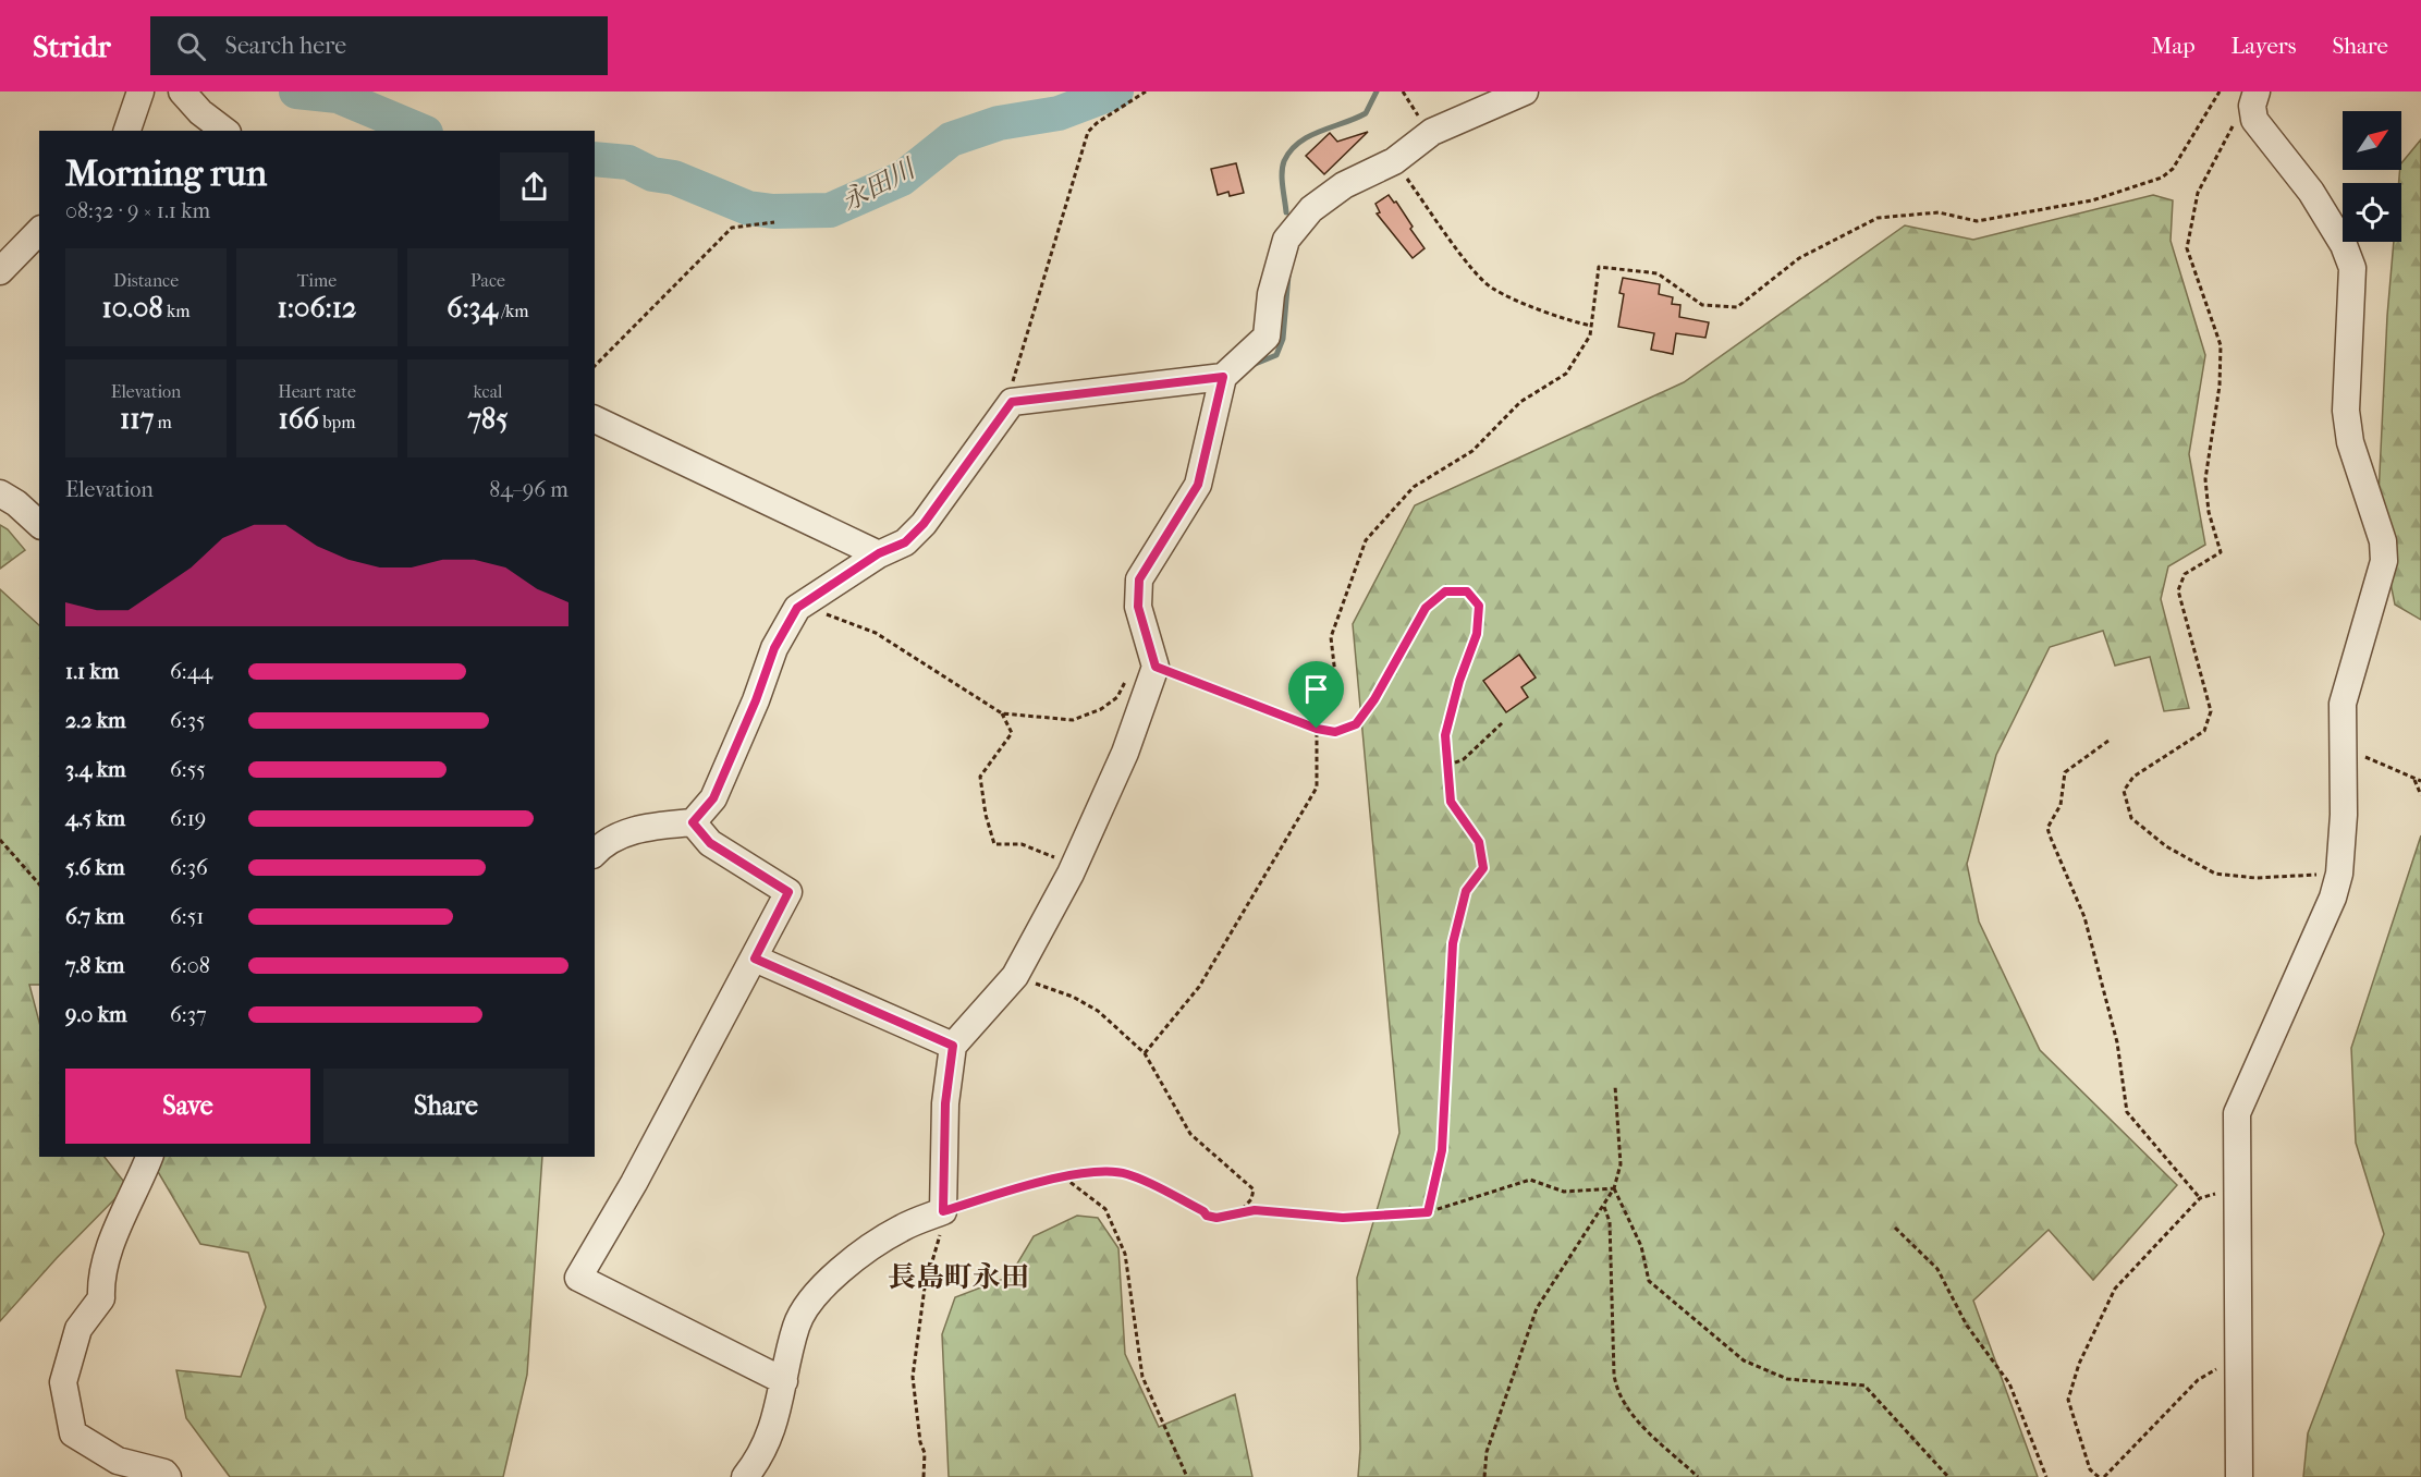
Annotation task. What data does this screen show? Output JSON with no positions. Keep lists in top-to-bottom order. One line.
{"districts":["長島町永田"],"water":["永田川"],"north":"top right","page":{"header":"Stridr","search":"Search here","nav":["Map","Layers","Share"],"heading":["Morning run","08:32 · 9 × 1.1 km"],"stats":[["Distance","10.08 km"],["Time","1:06:12"],["Pace","6:34 /km"],["Elevation","117 m"],["Heart rate","166 bpm"],["kcal","785"]],"chart":["Elevation","84–96 m"],"list":[{"name":"1.1 km","note":"6:44"},{"name":"2.2 km","note":"6:35"},{"name":"3.4 km","note":"6:55"},{"name":"4.5 km","note":"6:19"},{"name":"5.6 km","note":"6:36"},{"name":"6.7 km","note":"6:51"},{"name":"7.8 km","note":"6:08"},{"name":"9.0 km","note":"6:37"}],"buttons":["Save","Share"]}}
